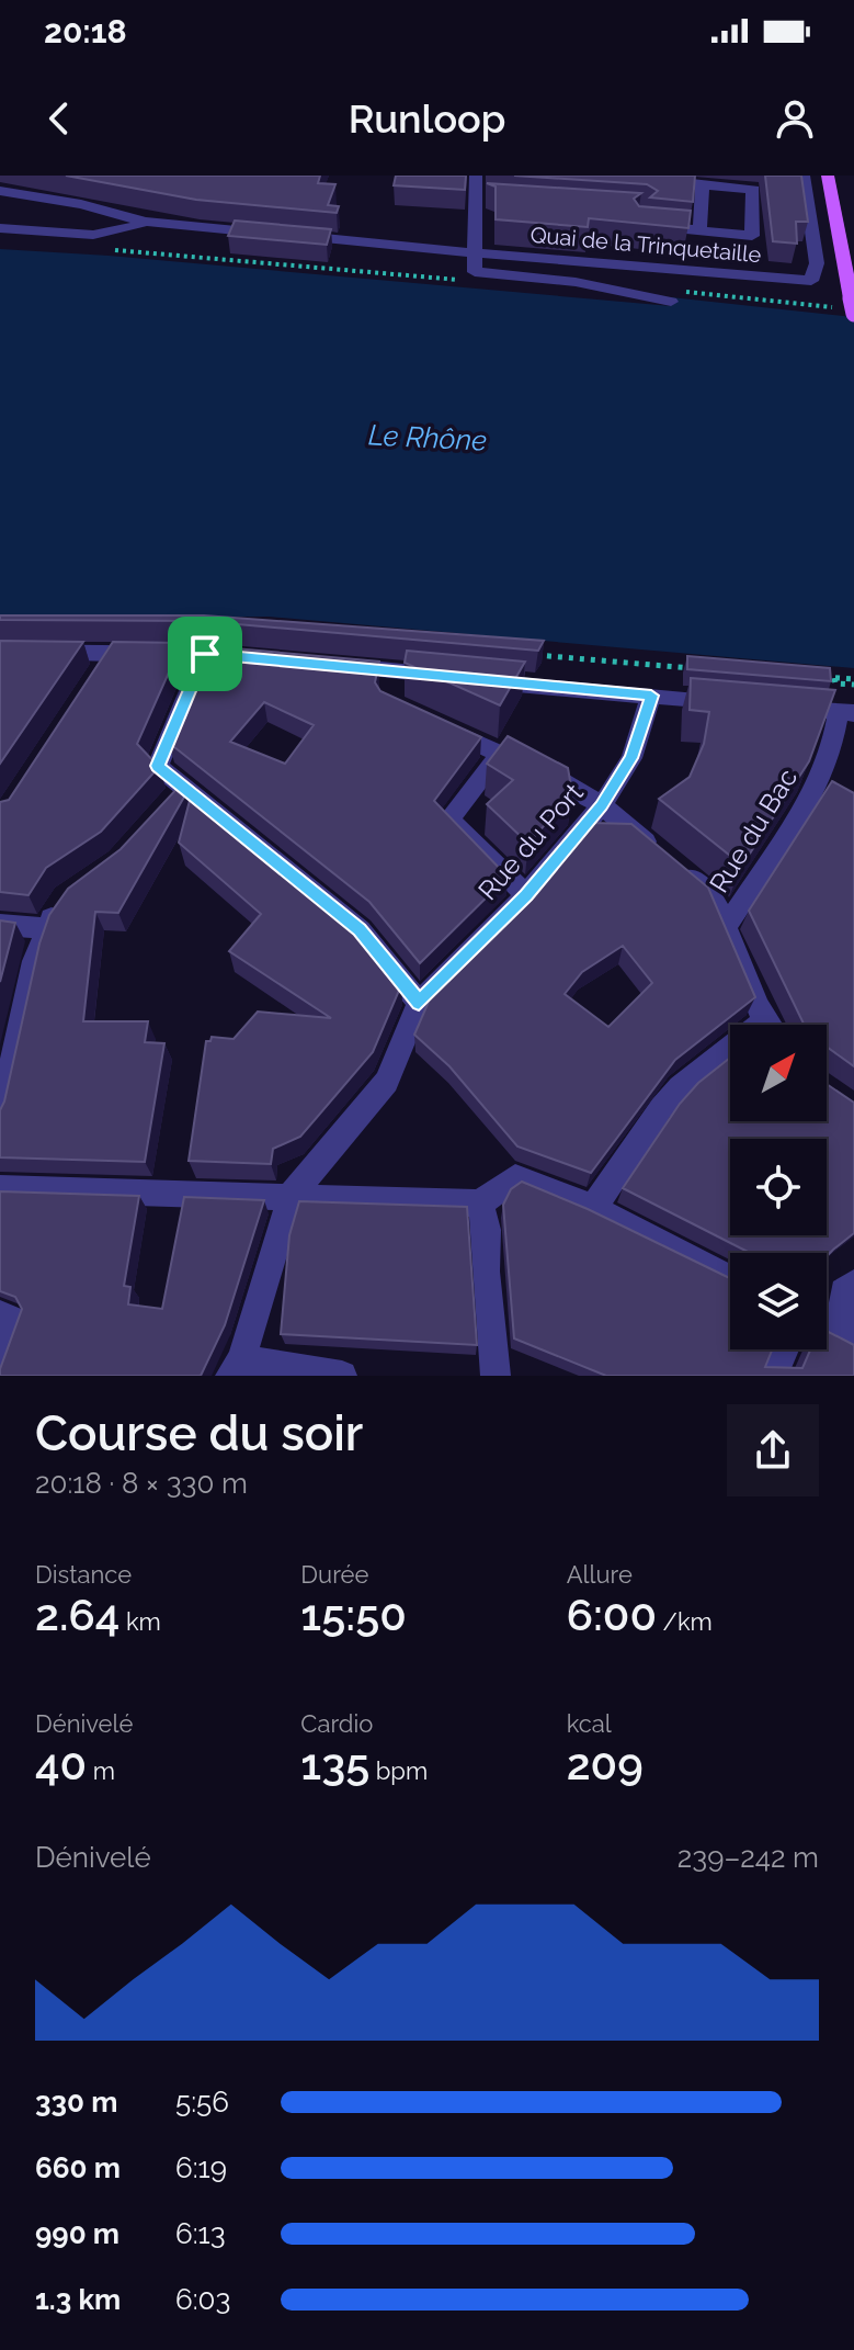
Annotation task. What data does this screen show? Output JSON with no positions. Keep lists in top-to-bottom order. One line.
{"streets":{"street":["Quai de la Trinquetaille","Rue du Bac","Rue du Port"]},"water":["Le Rhône"],"north":"top right","page":{"status":"20:18","header":"Runloop","heading":["Course du soir","20:18 · 8 × 330 m"],"stats":[["Distance","2.64 km"],["Durée","15:50"],["Allure","6:00 /km"],["Dénivelé","40 m"],["Cardio","135 bpm"],["kcal","209"]],"chart":["Dénivelé","239–242 m"],"list":[{"name":"330 m","note":"5:56"},{"name":"660 m","note":"6:19"},{"name":"990 m","note":"6:13"},{"name":"1.3 km","note":"6:03"}]}}
